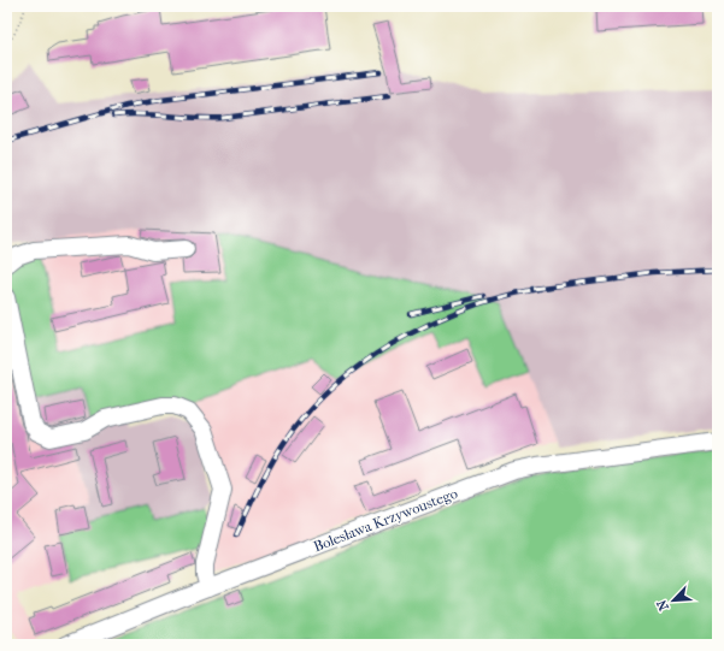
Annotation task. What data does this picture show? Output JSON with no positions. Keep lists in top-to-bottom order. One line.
{"streets":{"street":["Bolesława Krzywoustego"]},"north":"bottom left"}
